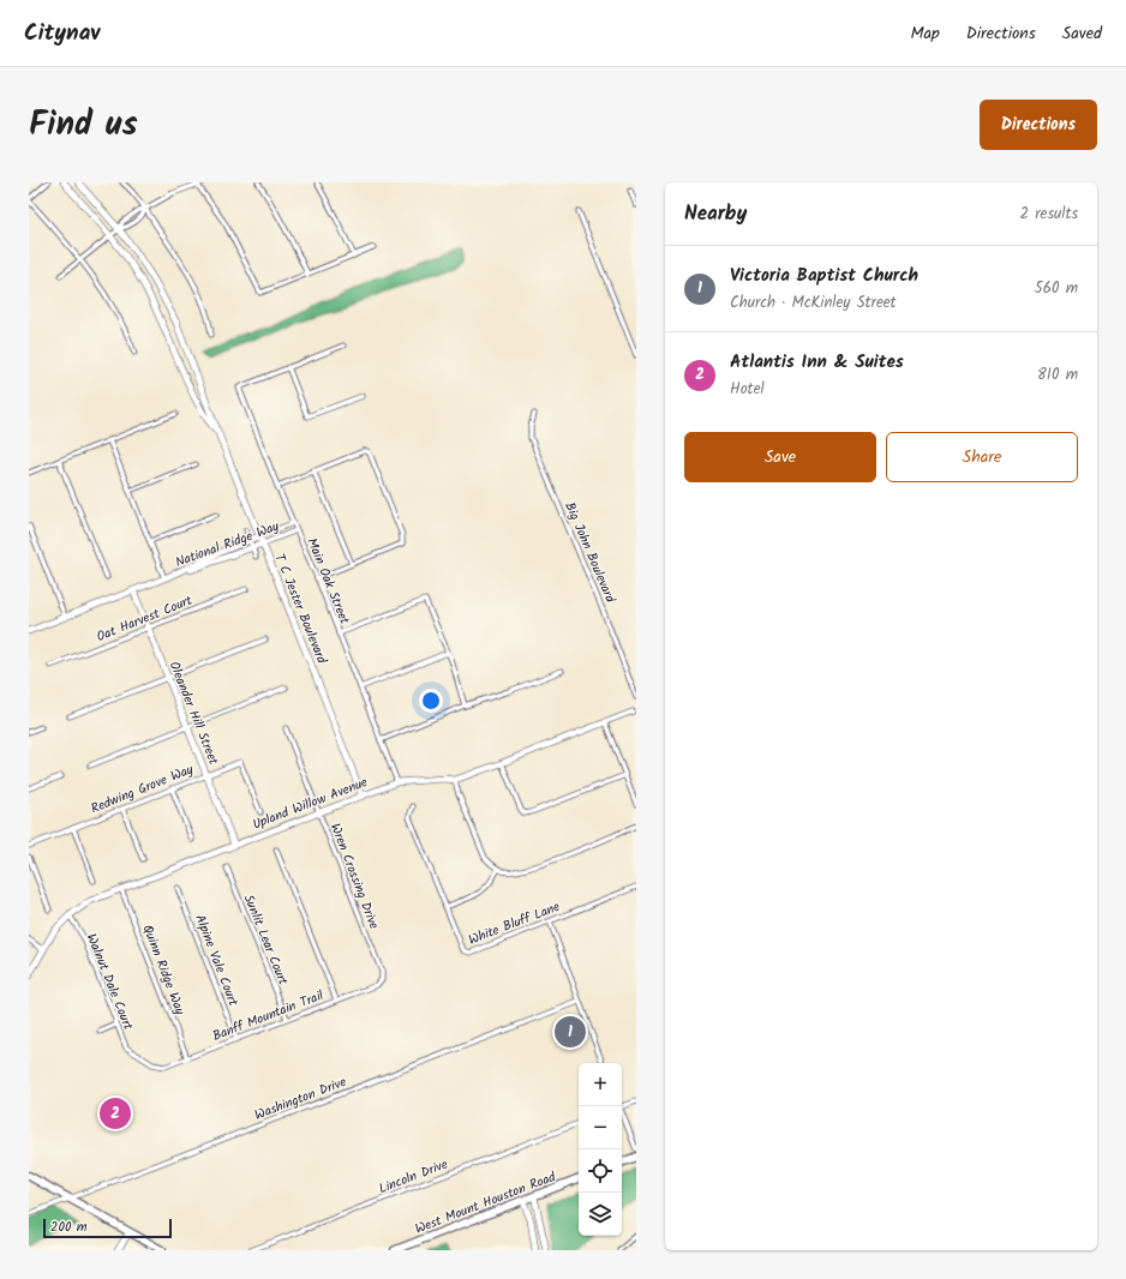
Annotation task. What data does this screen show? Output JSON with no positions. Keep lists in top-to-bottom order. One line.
{"streets":{"main road":["West Mount Houston Road"],"street":["National Ridge Way","Big John Boulevard","Main Oak Street","T C Jester Boulevard","Oat Harvest Court","Oleander Hill Street","Redwing Grove Way","Upland Willow Avenue","Wren Crossing Drive","White Bluff Lane","Sunlit Lear Court","Alpine Vale Court","Quinn Ridge Way","Walnut Dale Court","Banff Mountain Trail","Washington Drive","Lincoln Drive"]},"crossings":[["National Ridge Way","Main Oak Street"],["National Ridge Way","T C Jester Boulevard"],["National Ridge Way","Oleander Hill Street"],["Main Oak Street","Upland Willow Avenue"],["T C Jester Boulevard","Upland Willow Avenue"],["Oat Harvest Court","Oleander Hill Street"],["Oleander Hill Street","Redwing Grove Way"],["Oleander Hill Street","Upland Willow Avenue"],["Upland Willow Avenue","Wren Crossing Drive"],["Upland Willow Avenue","Quinn Ridge Way"],["Upland Willow Avenue","Walnut Dale Court"],["Wren Crossing Drive","Banff Mountain Trail"],["Sunlit Lear Court","Banff Mountain Trail"],["Alpine Vale Court","Banff Mountain Trail"],["Quinn Ridge Way","Banff Mountain Trail"],["Walnut Dale Court","Banff Mountain Trail"]],"scale_bar":"200 m","page":{"header":"Citynav","nav":["Map","Directions","Saved"],"title":"Find us","buttons":["Directions",["Save","Share"]],"heading":["Nearby","2 results"],"list":[{"mark":"1","name":"Victoria Baptist Church","note":"Church · McKinley Street","value":"560 m"},{"mark":"2","name":"Atlantis Inn & Suites","note":"Hotel","value":"810 m"}],"pins":["1","2"],"map_buttons":["+","−"],"scale":"200 m"}}
